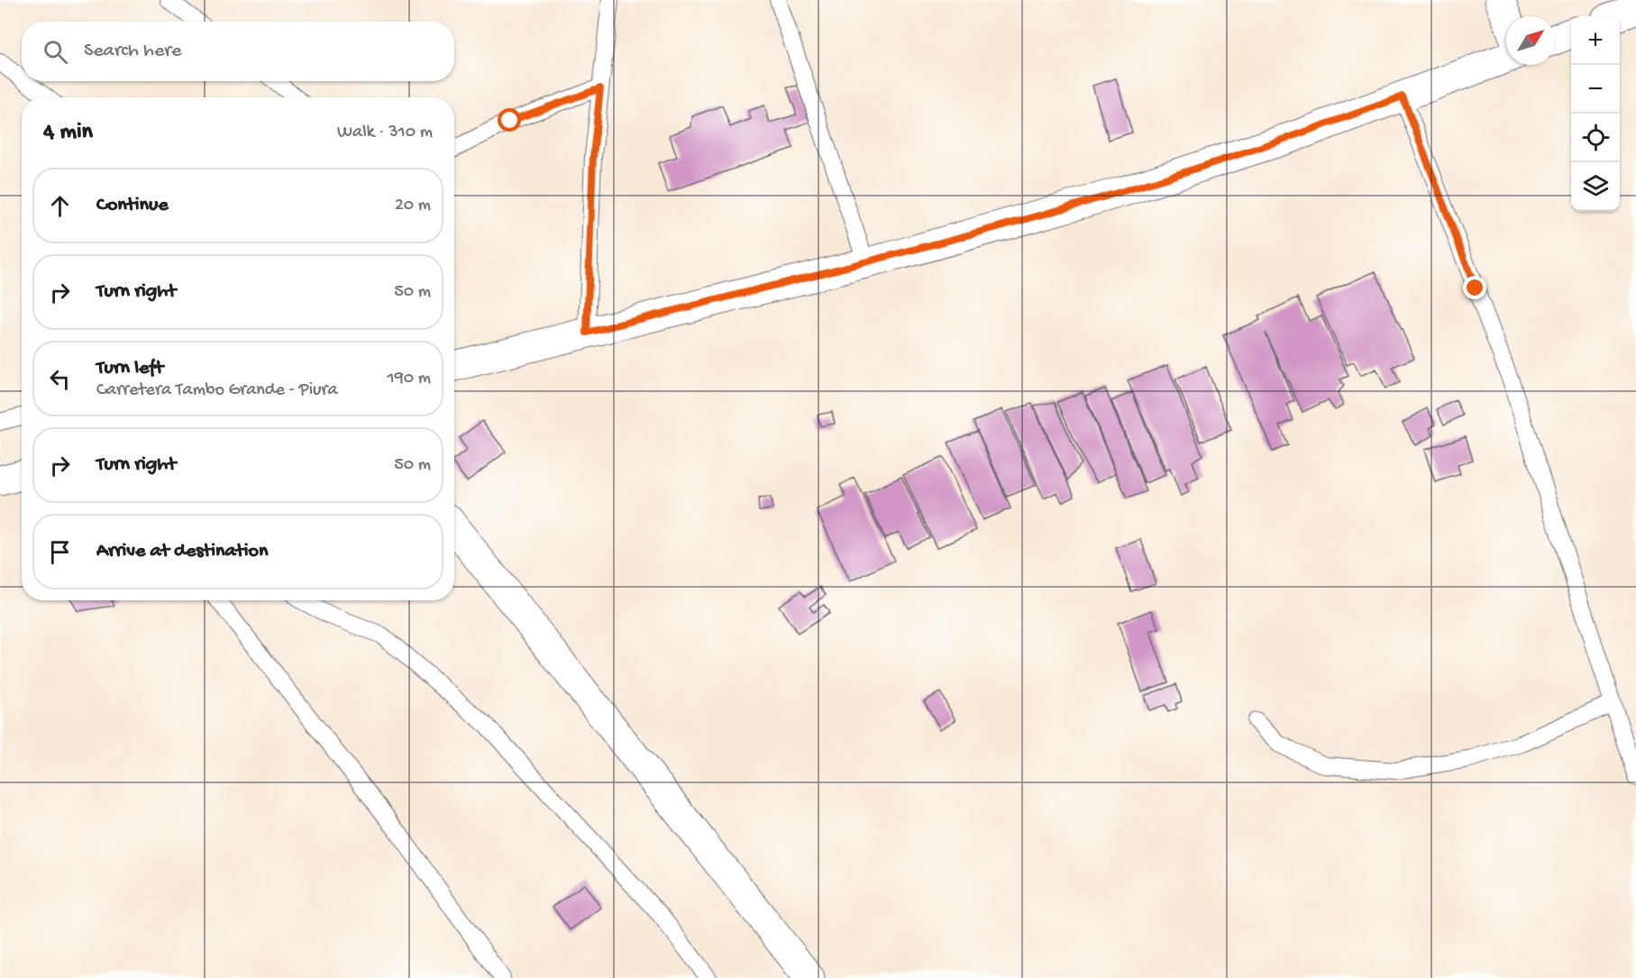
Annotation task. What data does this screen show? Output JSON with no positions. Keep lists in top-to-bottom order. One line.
{"north":"top right","page":{"map_buttons":["+","−"],"search":"Search here","heading":["4 min","Walk · 310 m"],"list":[["Continue","20 m"],["Turn right","50 m"],["Turn left","Carretera Tambo Grande - Piura","190 m"],["Turn right","50 m"],"Arrive at destination"]}}
